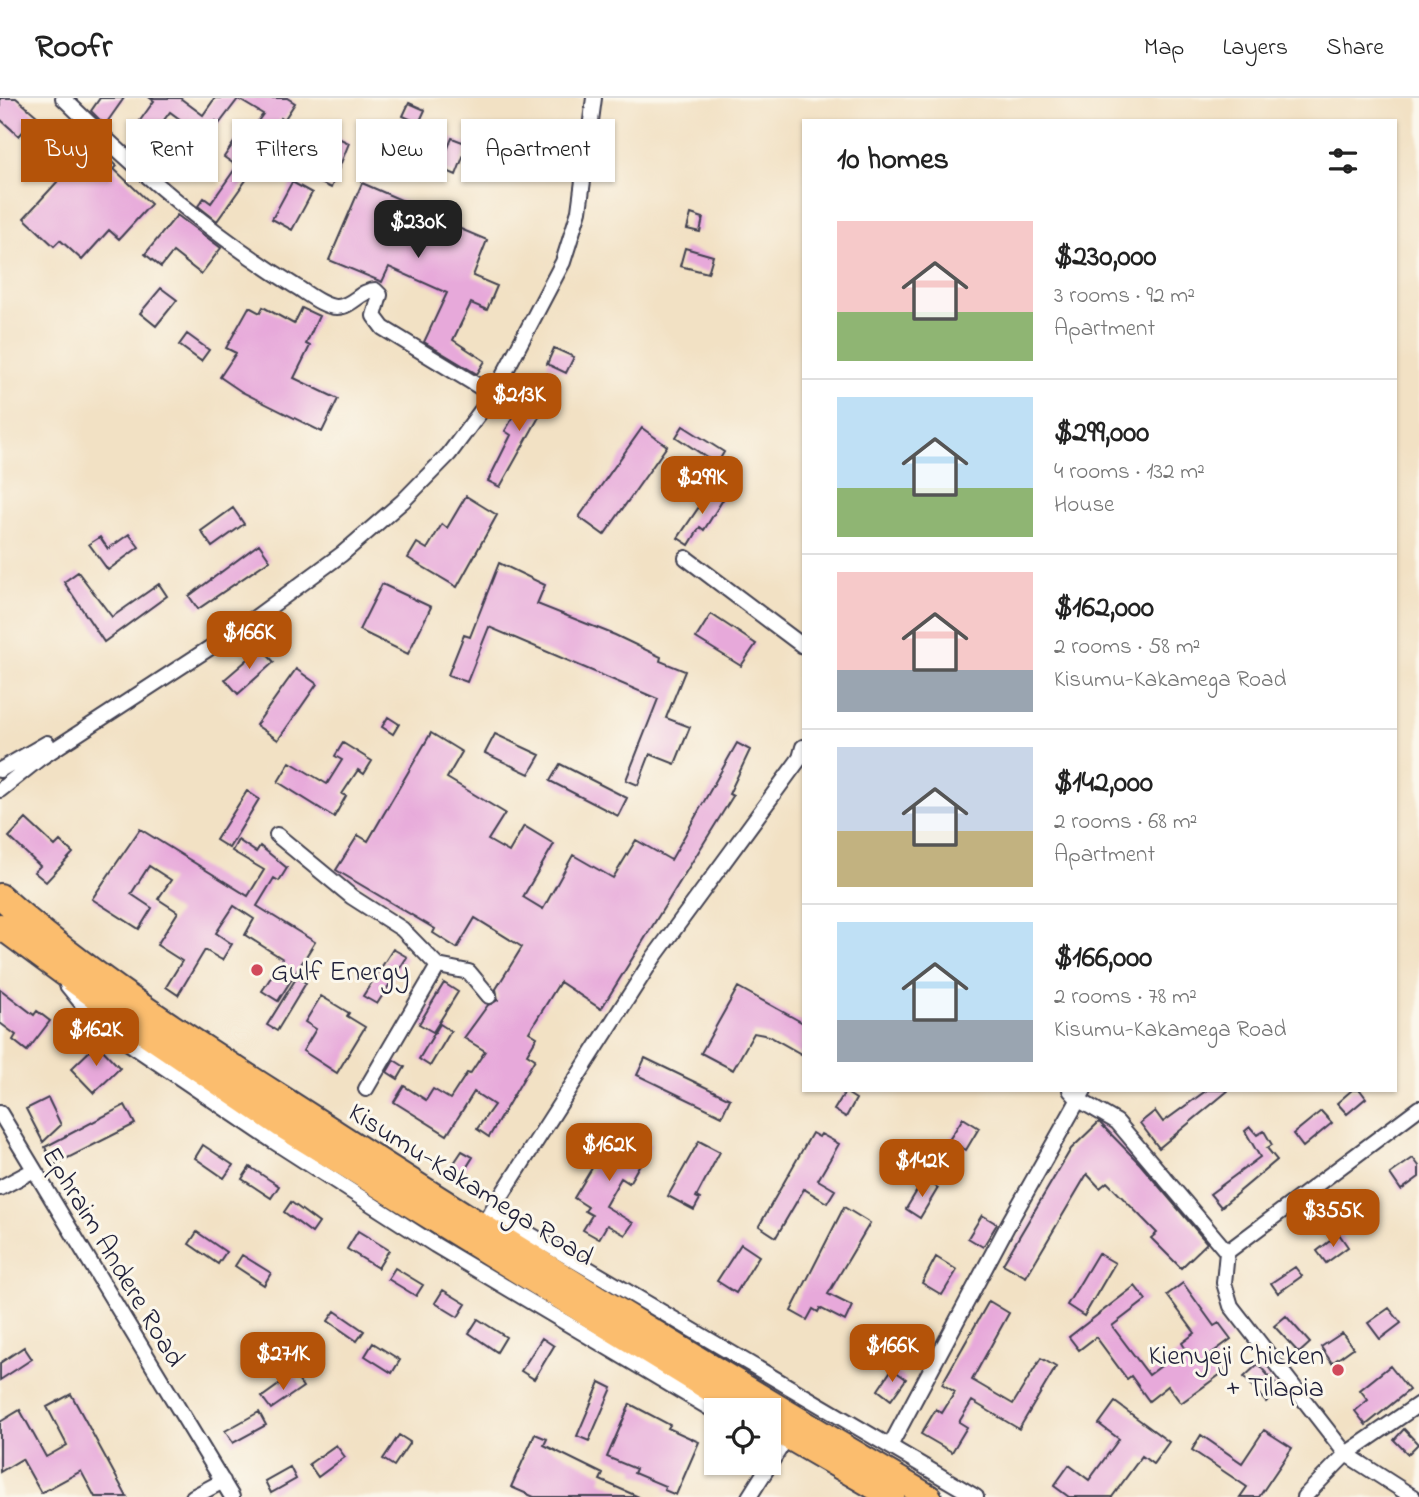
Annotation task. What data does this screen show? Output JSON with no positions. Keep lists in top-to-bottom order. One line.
{"streets":{"highway":["Kisumu-Kakamega Road"],"street":["Ephraim Andere Road"]},"places":["Gulf Energy","Kienyeji Chicken + Tilapia"],"page":{"header":"Roofr","nav":["Map","Layers","Share"],"chip":["Buy","Rent","Filters","New","Apartment"],"heading":"10 homes","price":["$230K","$213K","$299K","$166K","$162K","$162K","$142K","$355K","$166K","$271K"],"list":[{"name":"$230,000","note":"3 rooms · 92 m² · Apartment"},{"name":"$299,000","note":"4 rooms · 132 m² · House"},{"name":"$162,000","note":"2 rooms · 58 m² · Kisumu-Kakamega Road"},{"name":"$142,000","note":"2 rooms · 68 m² · Apartment"},{"name":"$166,000","note":"2 rooms · 78 m² · Kisumu-Kakamega Road"}]}}
